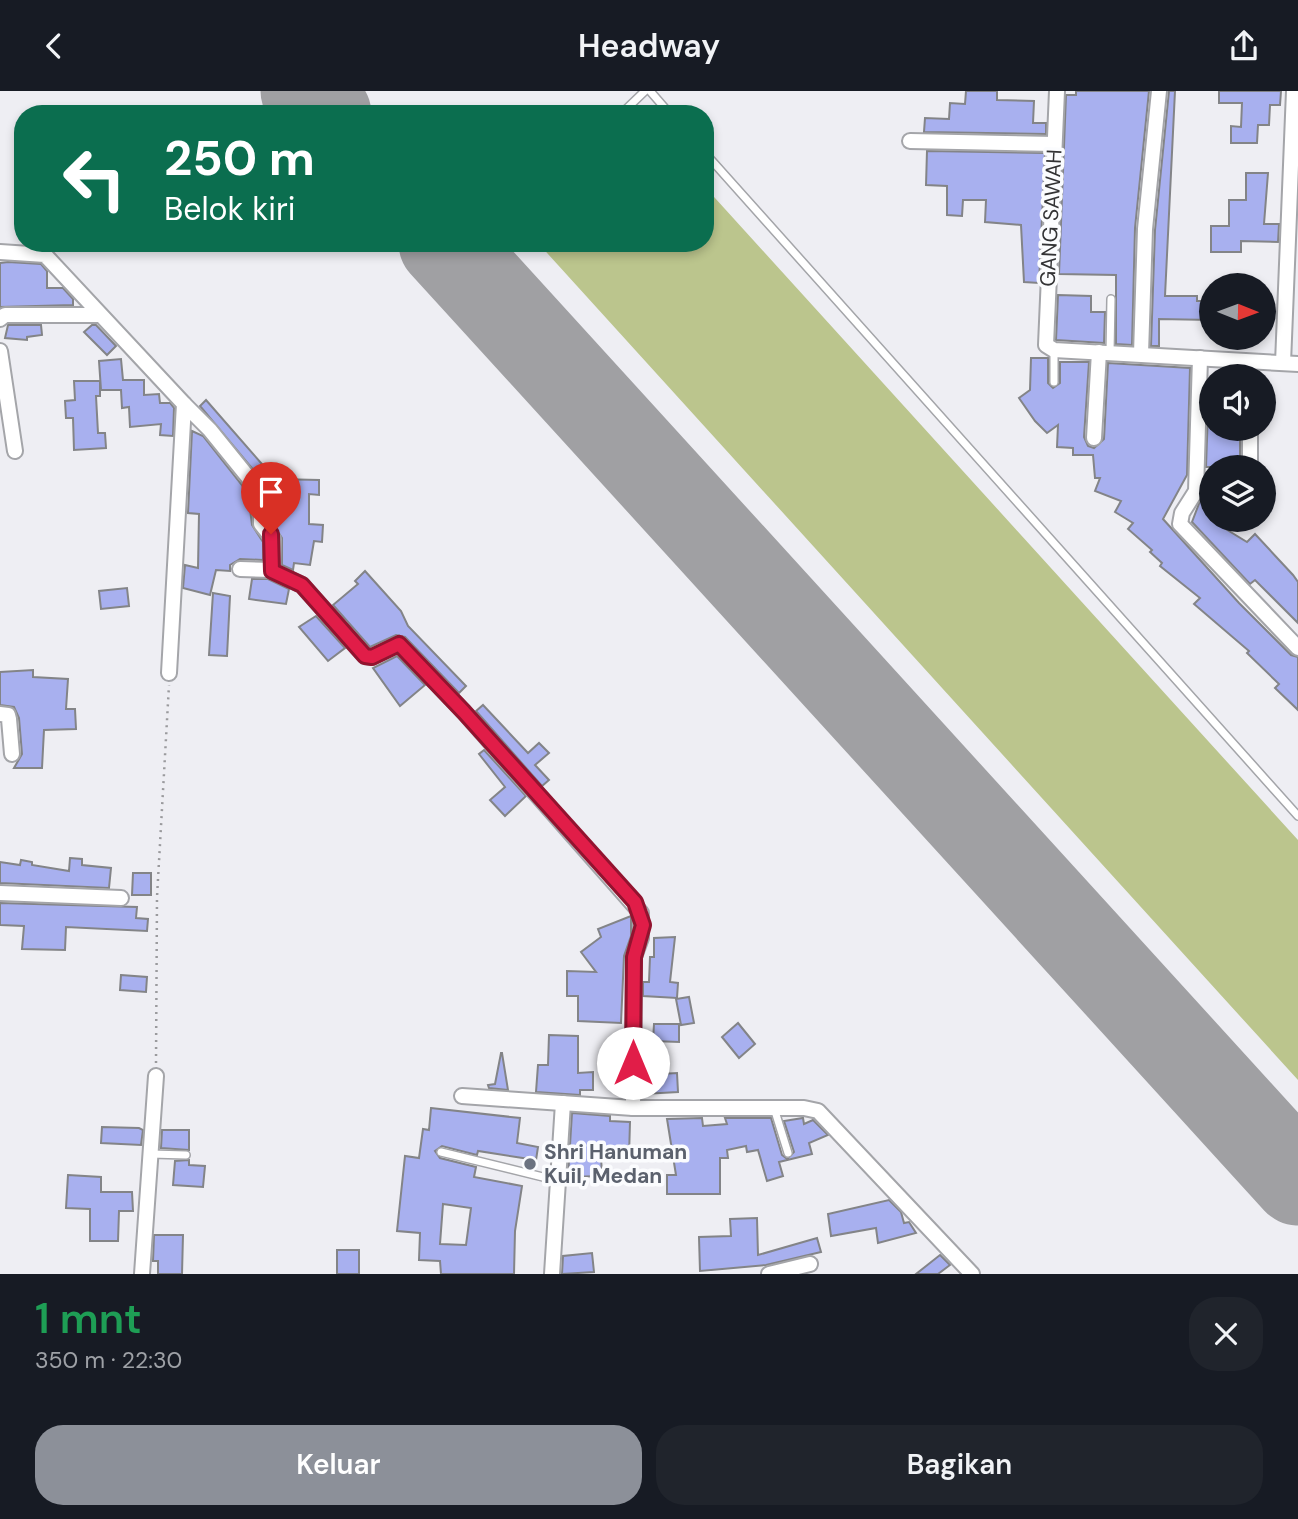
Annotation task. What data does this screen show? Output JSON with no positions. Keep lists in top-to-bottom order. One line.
{"streets":{"street":["GANG SAWAH"]},"places":["Shri Hanuman Kuil, Medan"],"north":"right","page":{"header":"Headway","turn":["250 m","Belok kiri"],"heading":["1 mnt","350 m · 22:30"],"buttons":["Keluar","Bagikan"]}}
